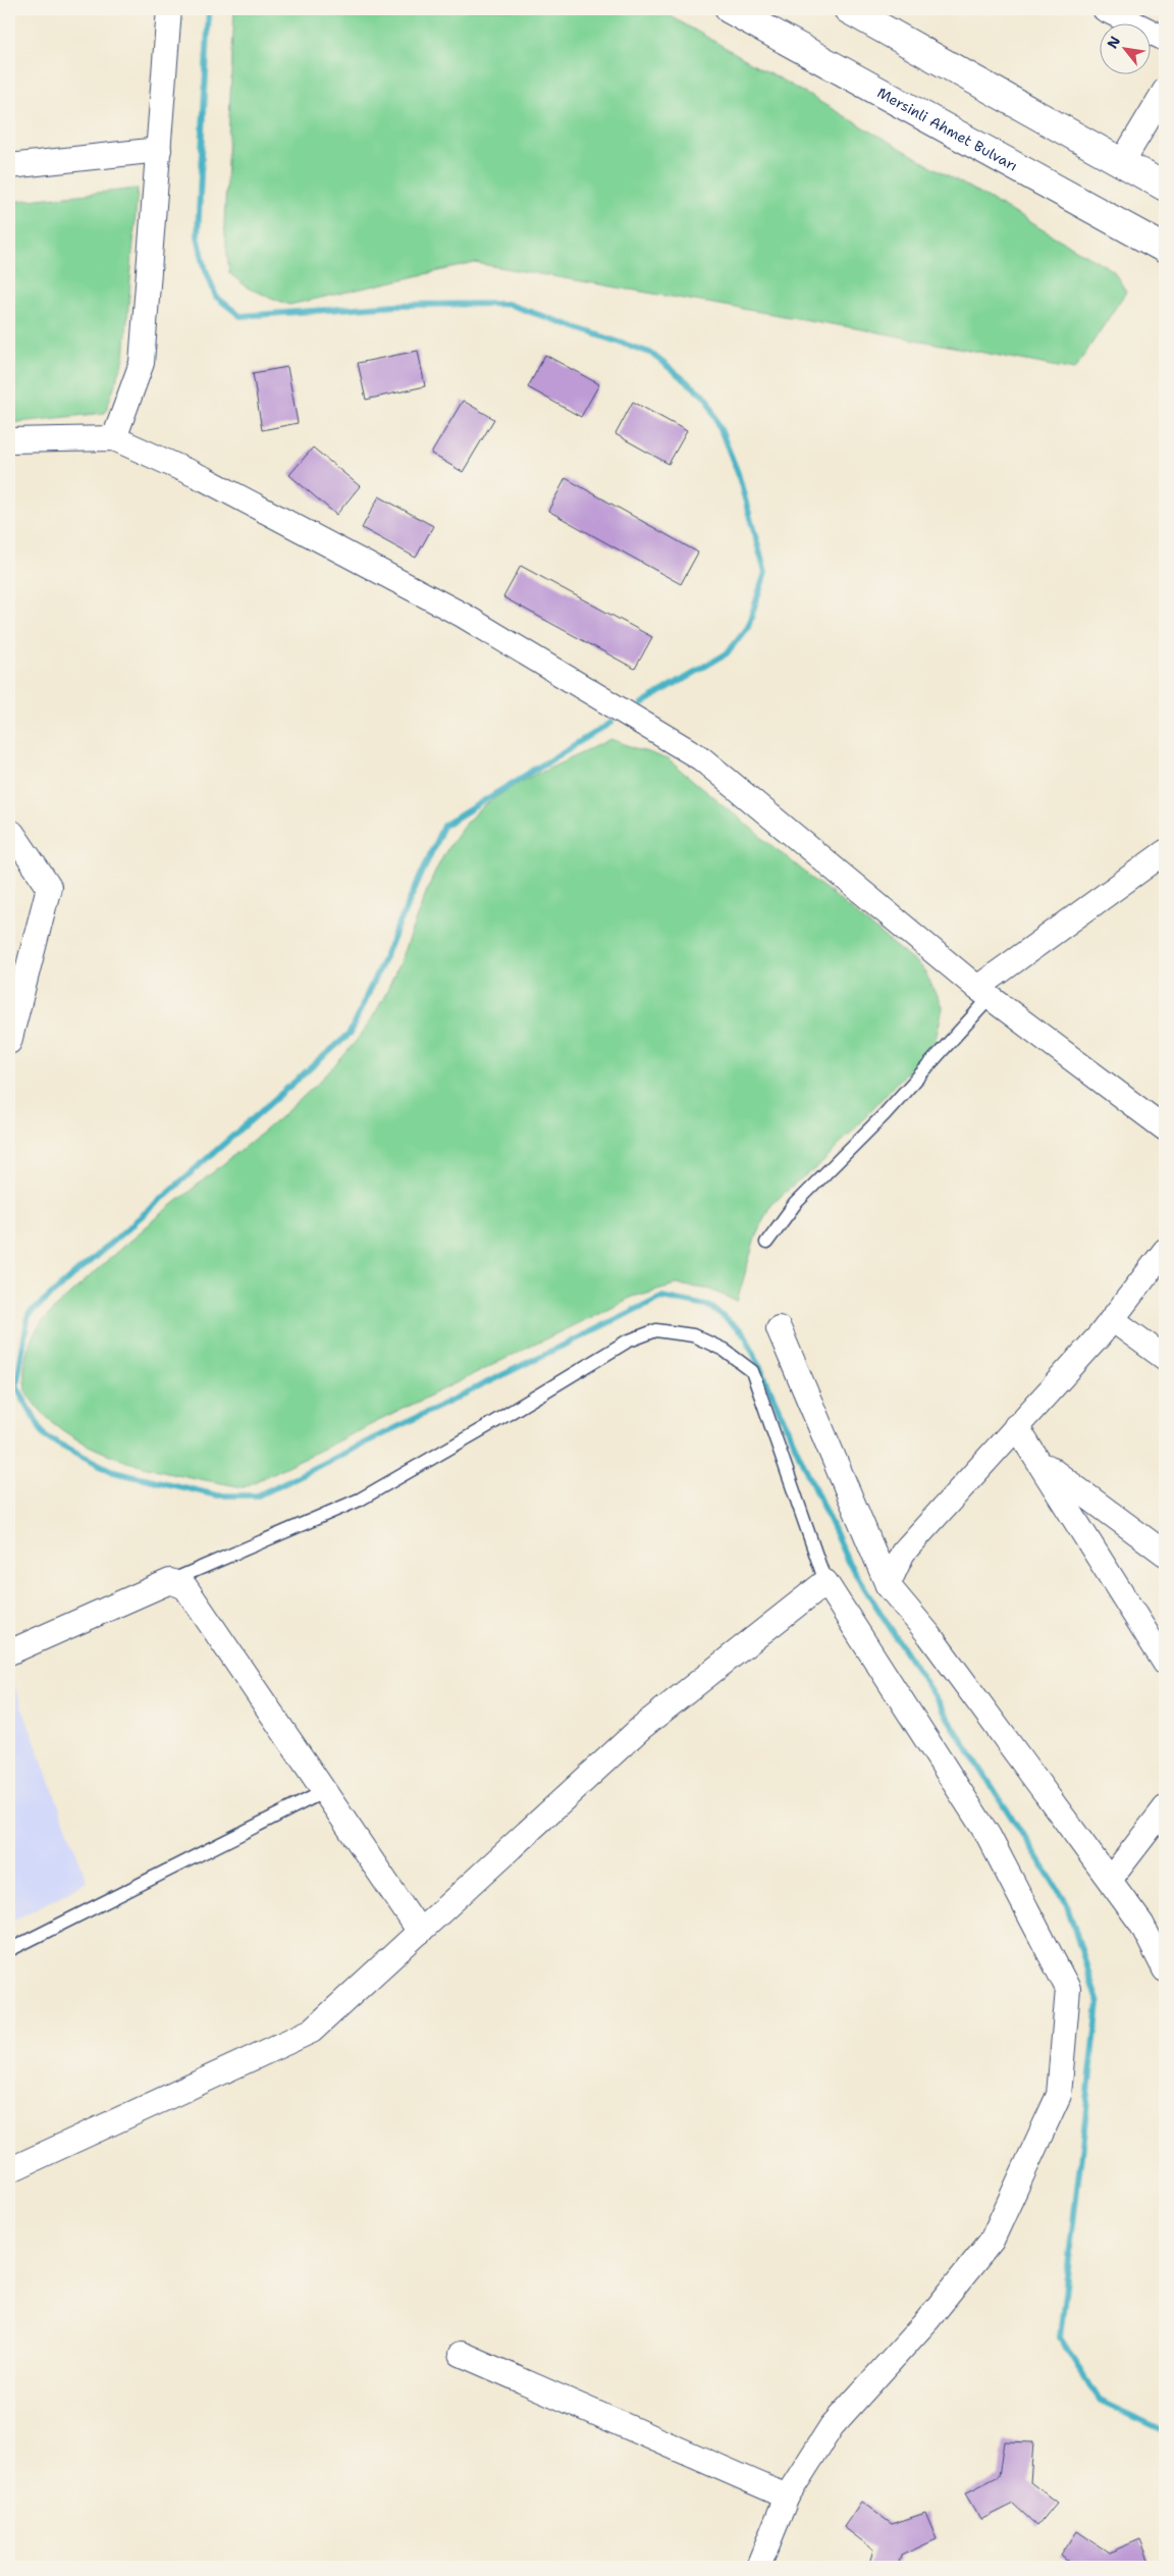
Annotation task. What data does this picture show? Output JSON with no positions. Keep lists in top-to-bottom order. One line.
{"streets":{"main road":["Mersinli Ahmet Bulvarı"]},"north":"top left"}
